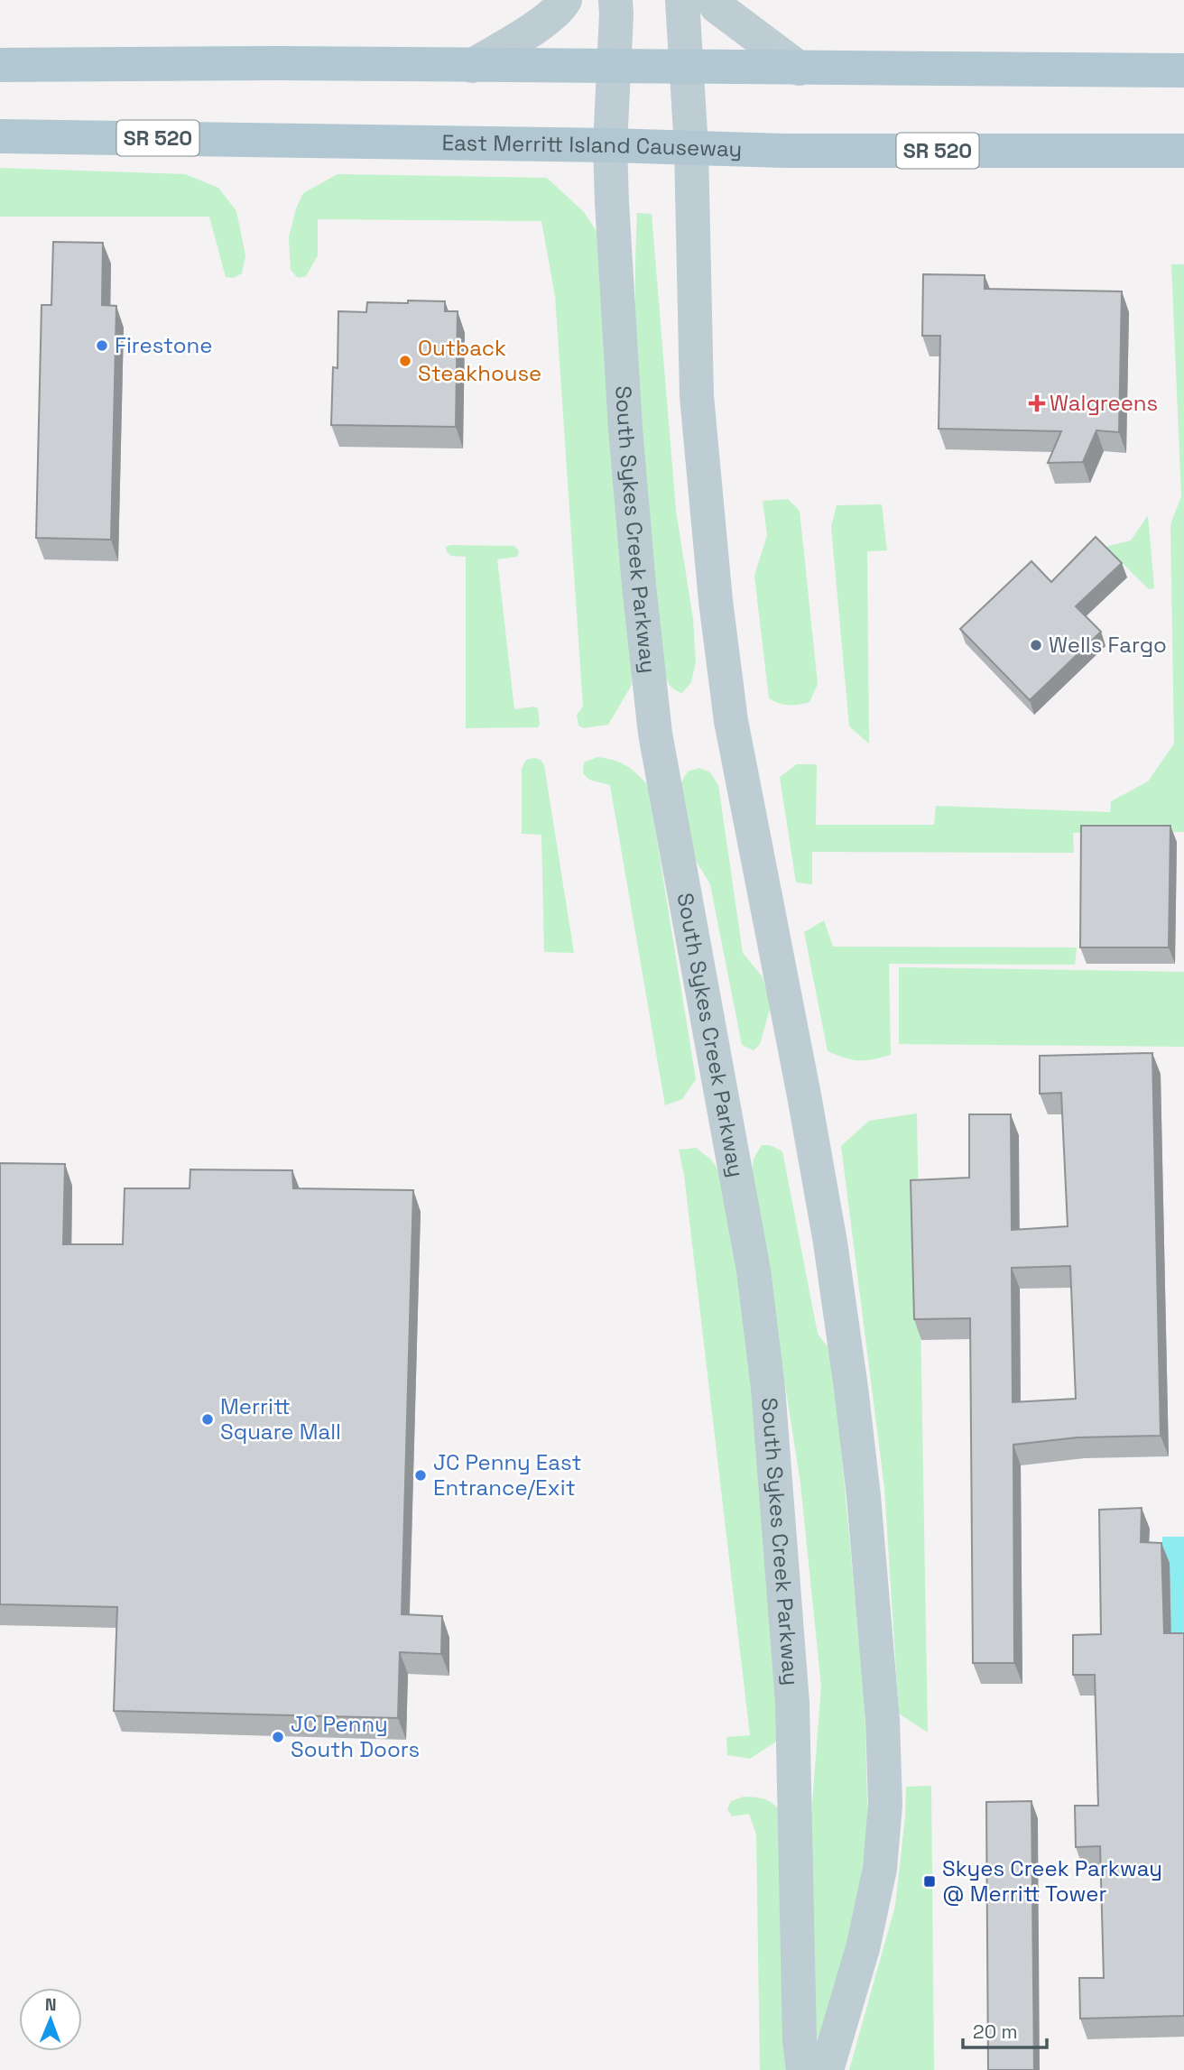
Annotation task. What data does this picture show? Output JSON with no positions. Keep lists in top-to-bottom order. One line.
{"streets":{"main road":["SR 520","East Merritt Island Causeway"],"street":["South Sykes Creek Parkway"]},"crossings":[["East Merritt Island Causeway","South Sykes Creek Parkway"]],"places":{"other":["Firestone","Outback Steakhouse","Wells Fargo","Merritt Square Mall","JC Penny East Entrance/Exit","JC Penny South Doors"],"health":["Walgreens"],"transit":["Skyes Creek Parkway @ Merritt Tower"]},"scale_bar":"20 m","north":"top"}
